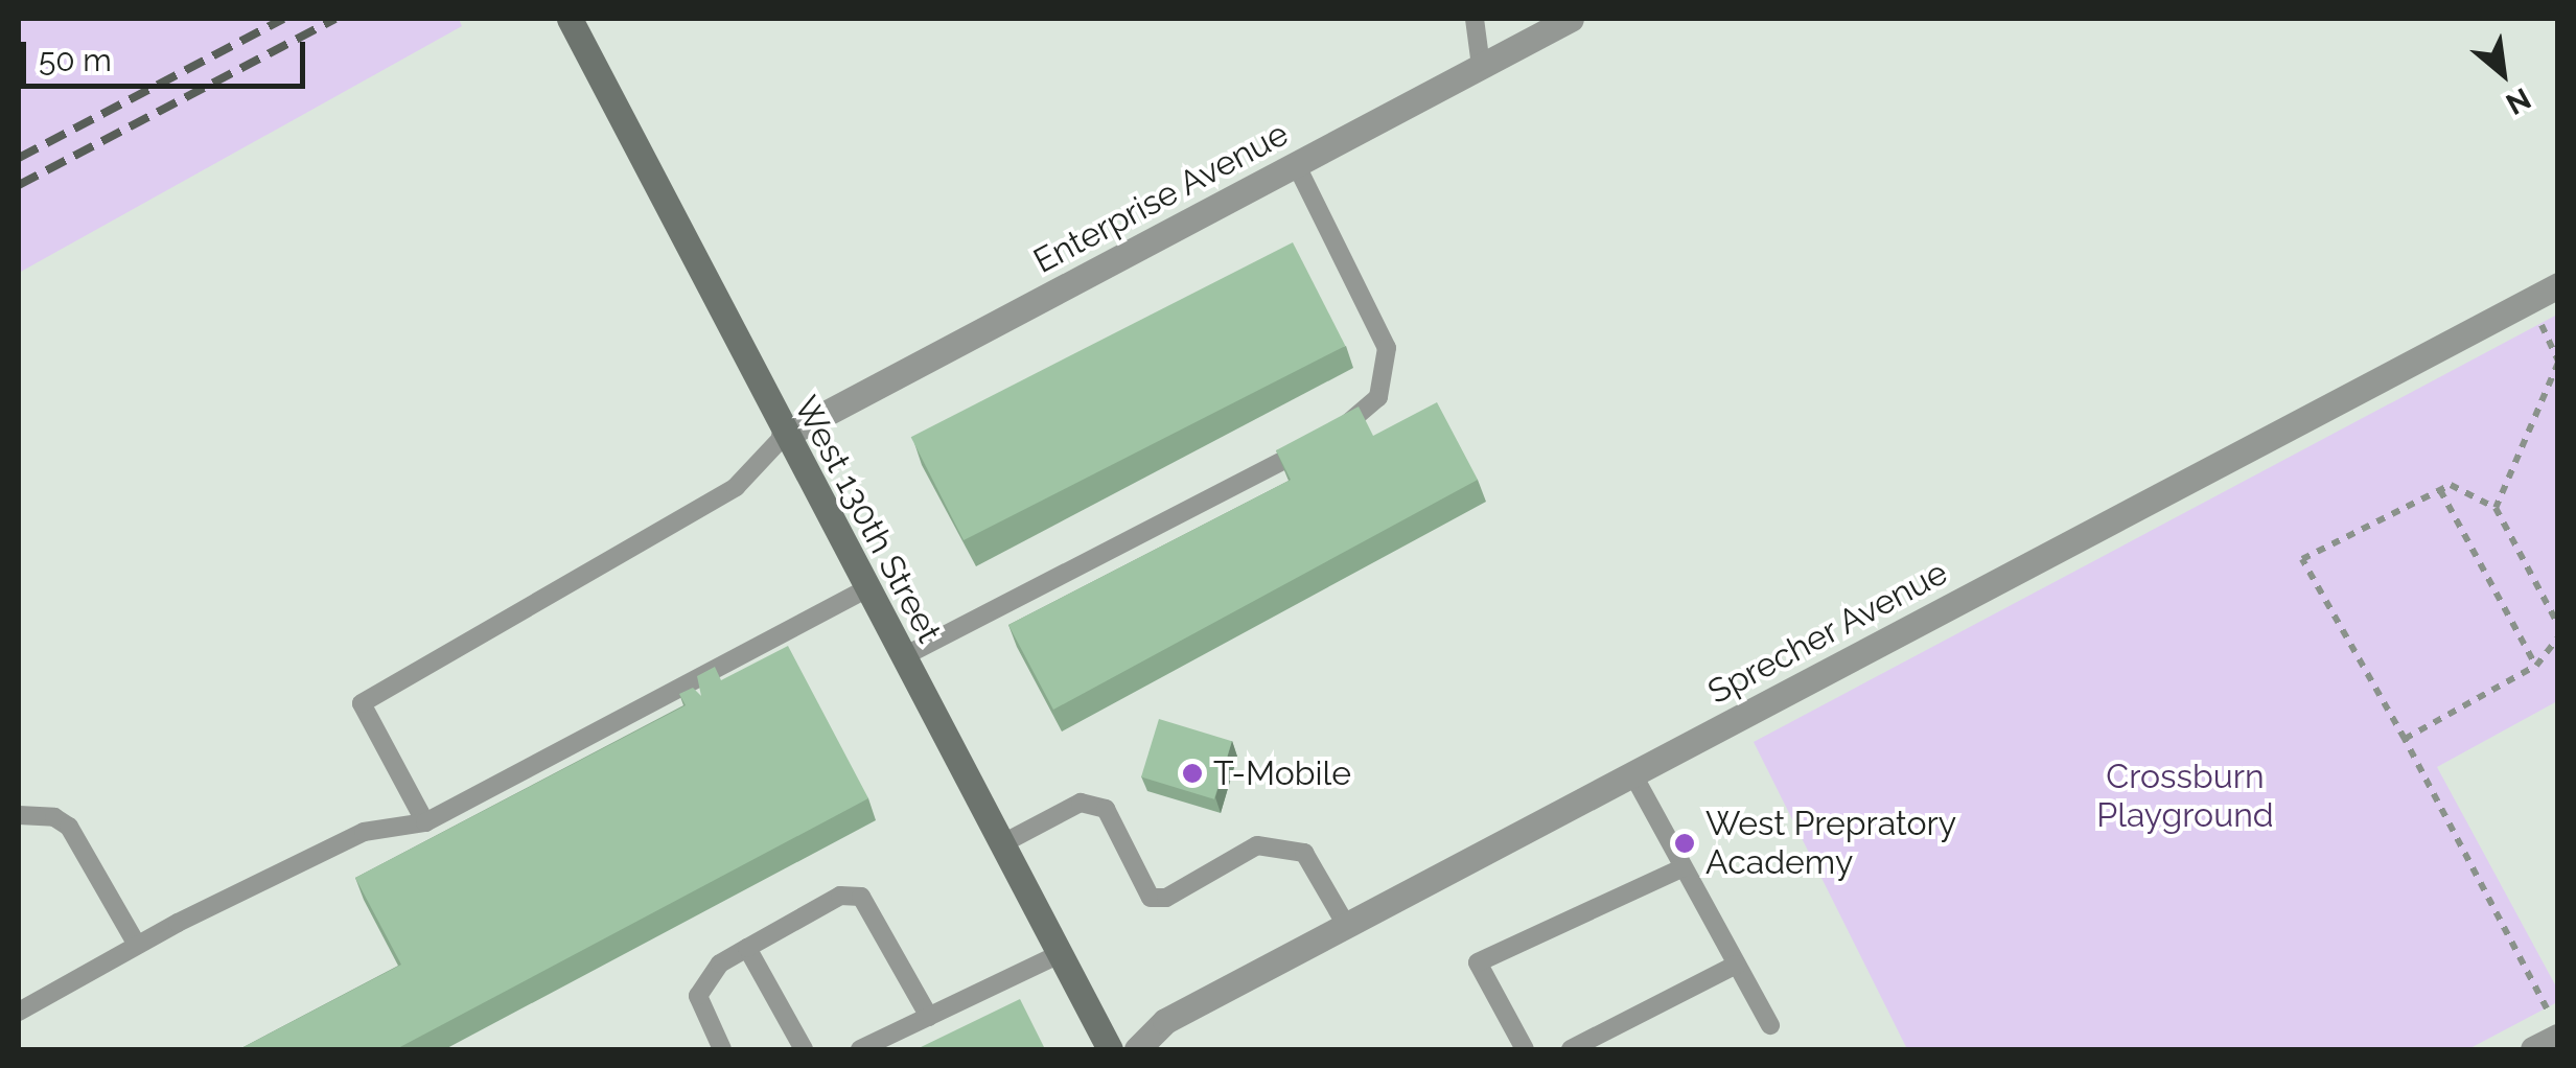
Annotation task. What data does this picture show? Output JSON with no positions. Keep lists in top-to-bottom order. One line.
{"streets":{"main road":["West 130th Street"],"street":["Enterprise Avenue","Sprecher Avenue"]},"crossings":[["Enterprise Avenue","West 130th Street"]],"parks":["Crossburn Playground"],"places":["T-Mobile","West Prepratory Academy"],"scale_bar":"50 m","north":"bottom right"}
